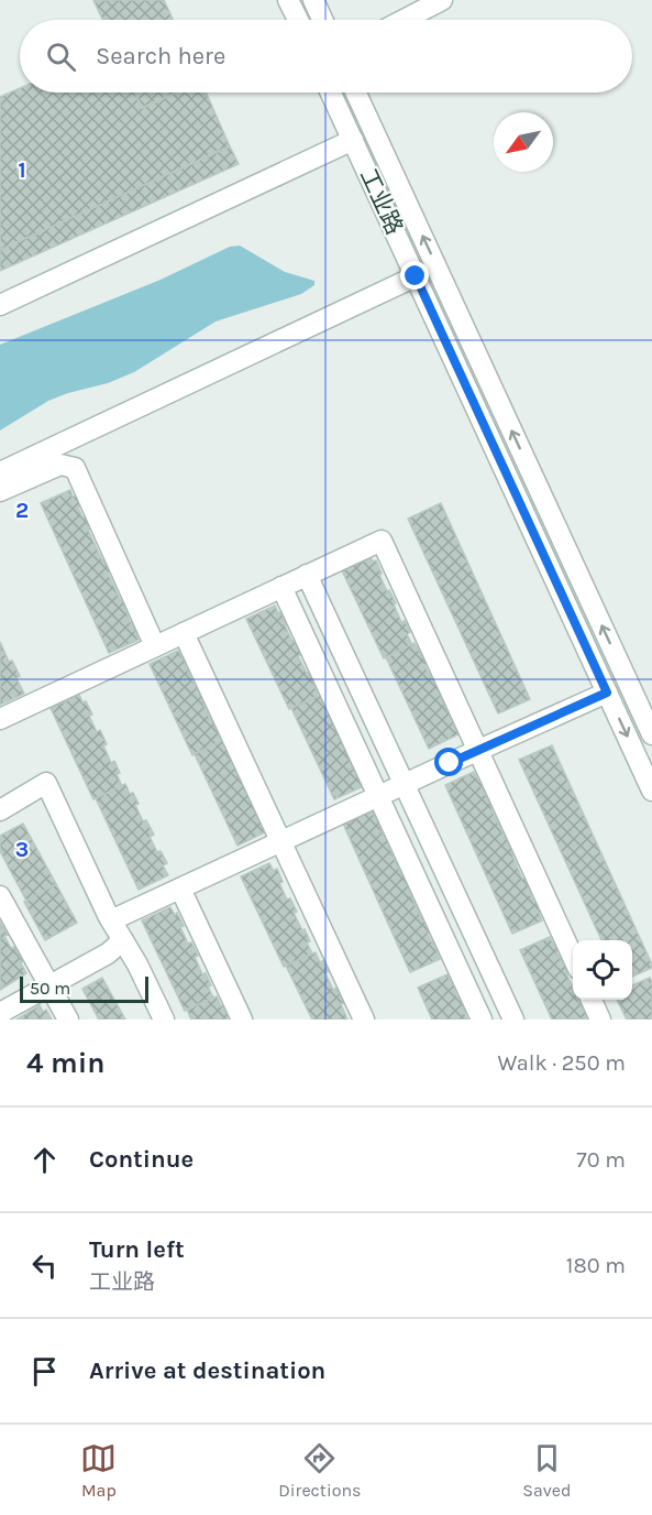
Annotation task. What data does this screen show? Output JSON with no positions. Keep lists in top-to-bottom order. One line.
{"streets":{"street":["工业路"]},"scale_bar":"50 m","north":"bottom left","page":{"search":"Search here","scale":"50 m","heading":["4 min","Walk · 250 m"],"list":[["Continue","70 m"],["Turn left","工业路","180 m"],"Arrive at destination"],"nav":["Map","Directions","Saved"]},"grid":{"rows":["1","2","3"]}}
